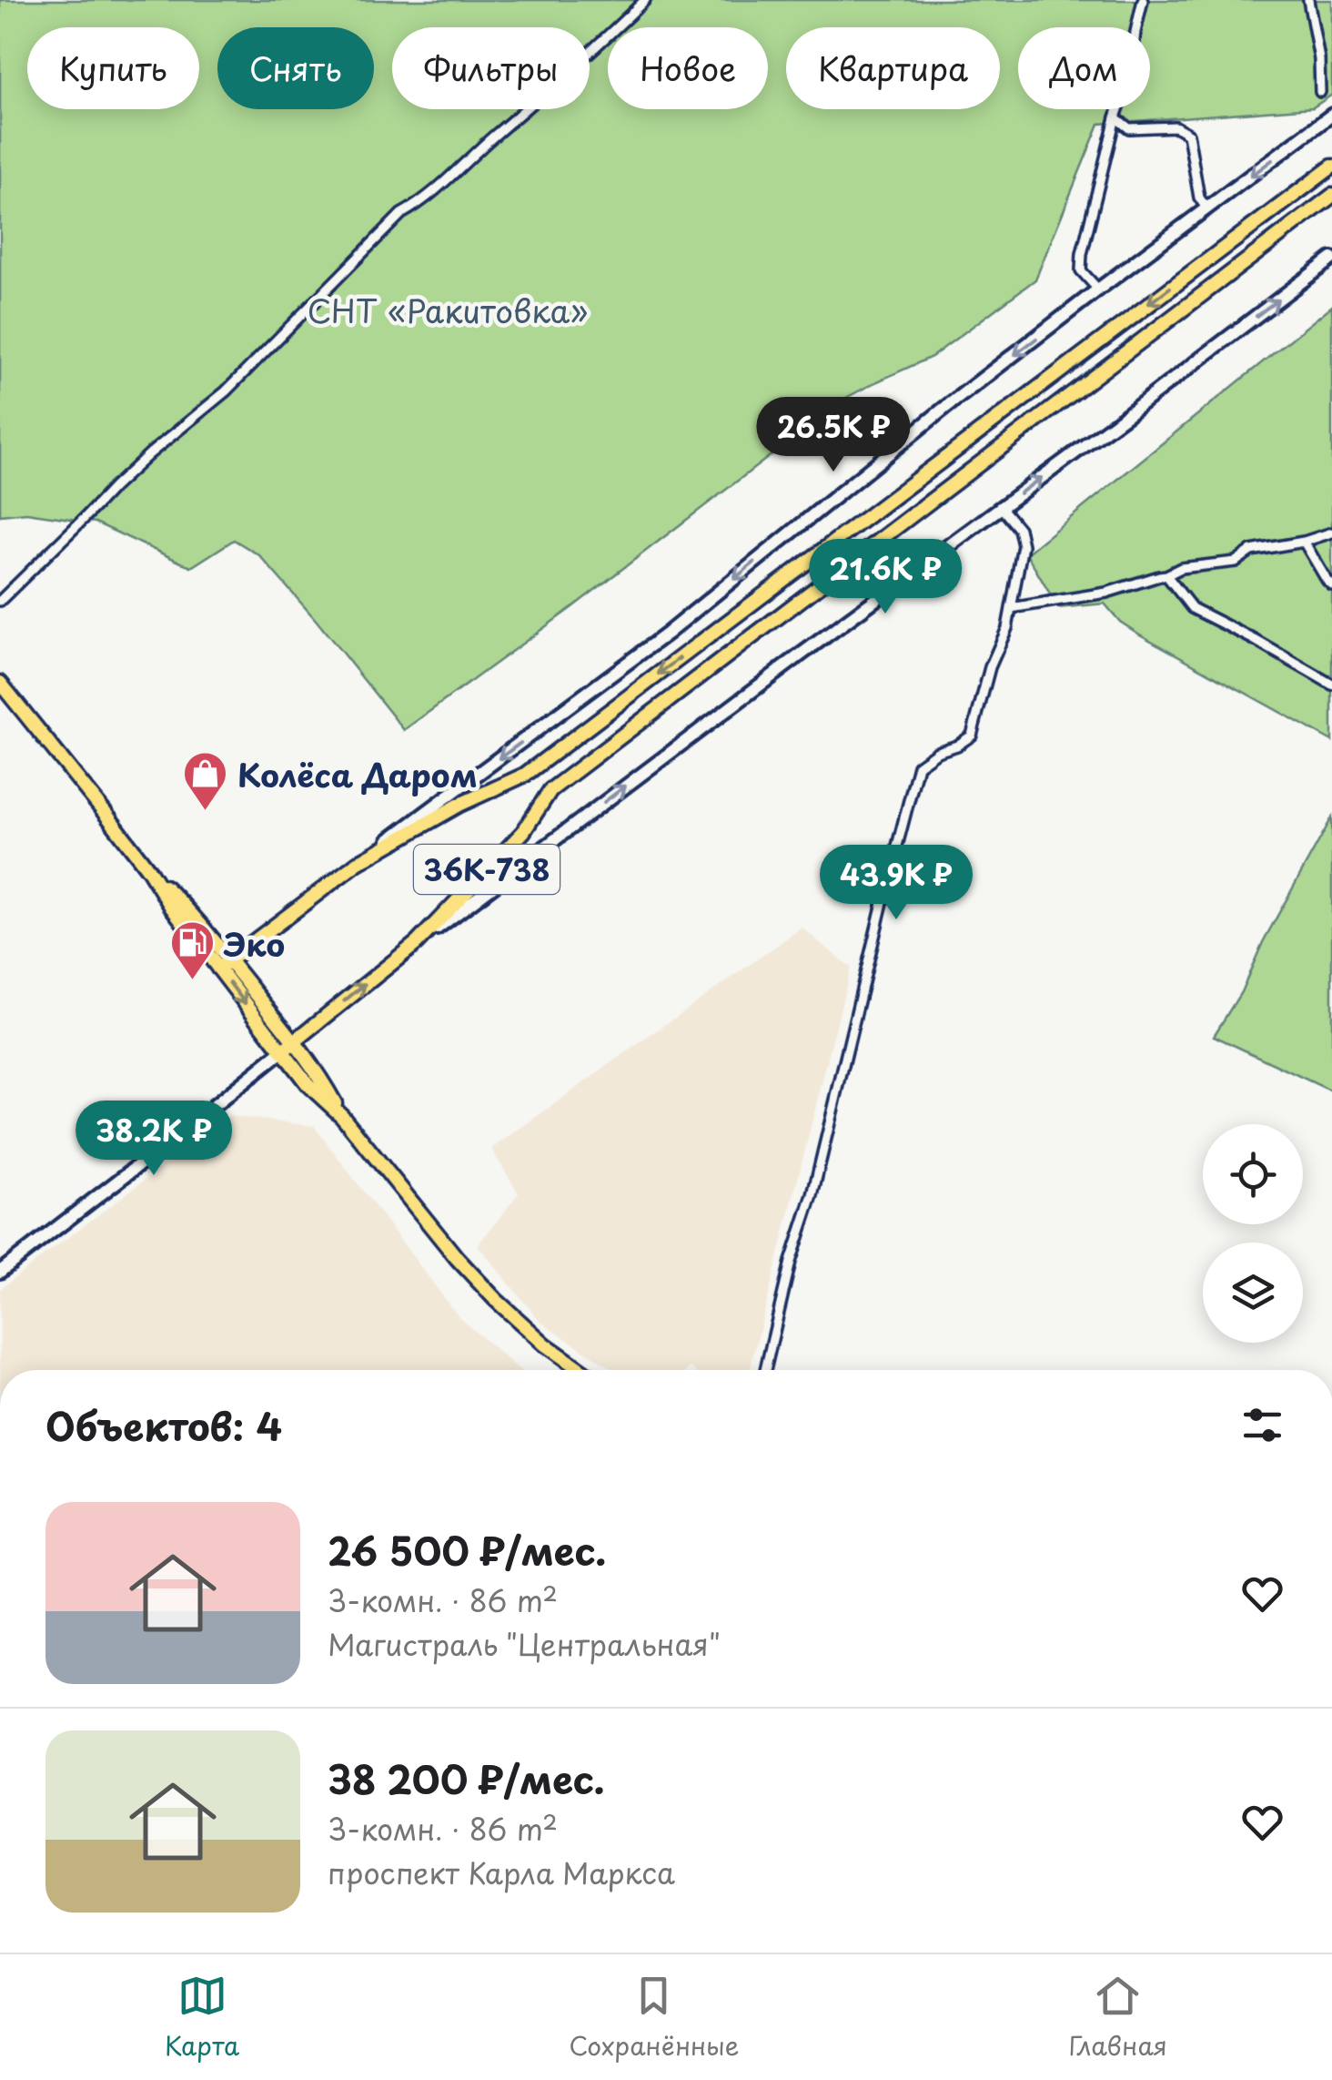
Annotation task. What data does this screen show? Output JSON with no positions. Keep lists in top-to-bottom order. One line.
{"streets":{"main road":["36К-738"]},"parks":["СНТ «Ракитовка»"],"places":{"shop":["Колёса Даром"],"fuel station":["Эко"]},"page":{"chip":["Купить","Снять","Фильтры","Новое","Квартира","Дом"],"price":["26.5K ₽","21.6K ₽","43.9K ₽","38.2K ₽"],"heading":"Объектов: 4","list":[{"name":"26 500 ₽/мес.","note":"3-комн. · 86 m² · Магистраль \"Центральная\""},{"name":"38 200 ₽/мес.","note":"3-комн. · 86 m² · проспект Карла Маркса"}],"tabs":["Карта","Сохранённые","Главная"]}}
